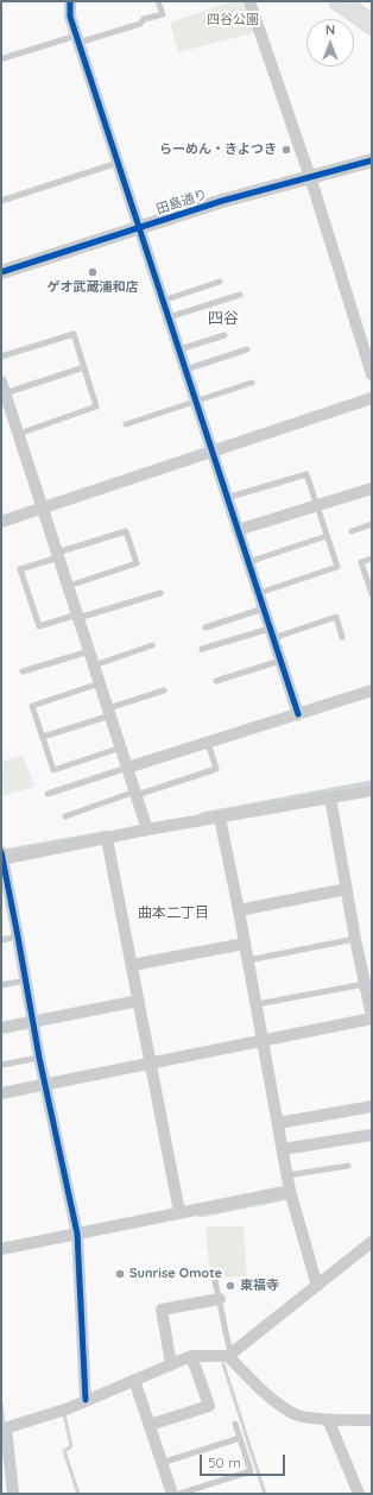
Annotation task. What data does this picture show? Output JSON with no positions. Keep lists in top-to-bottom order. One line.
{"streets":{"street":["田島通り"]},"districts":["四谷","曲本二丁目"],"parks":["四谷公園"],"places":["らーめん・きよつき","ゲオ武蔵浦和店","Sunrise Omote","東福寺"],"scale_bar":"50 m","north":"top"}
